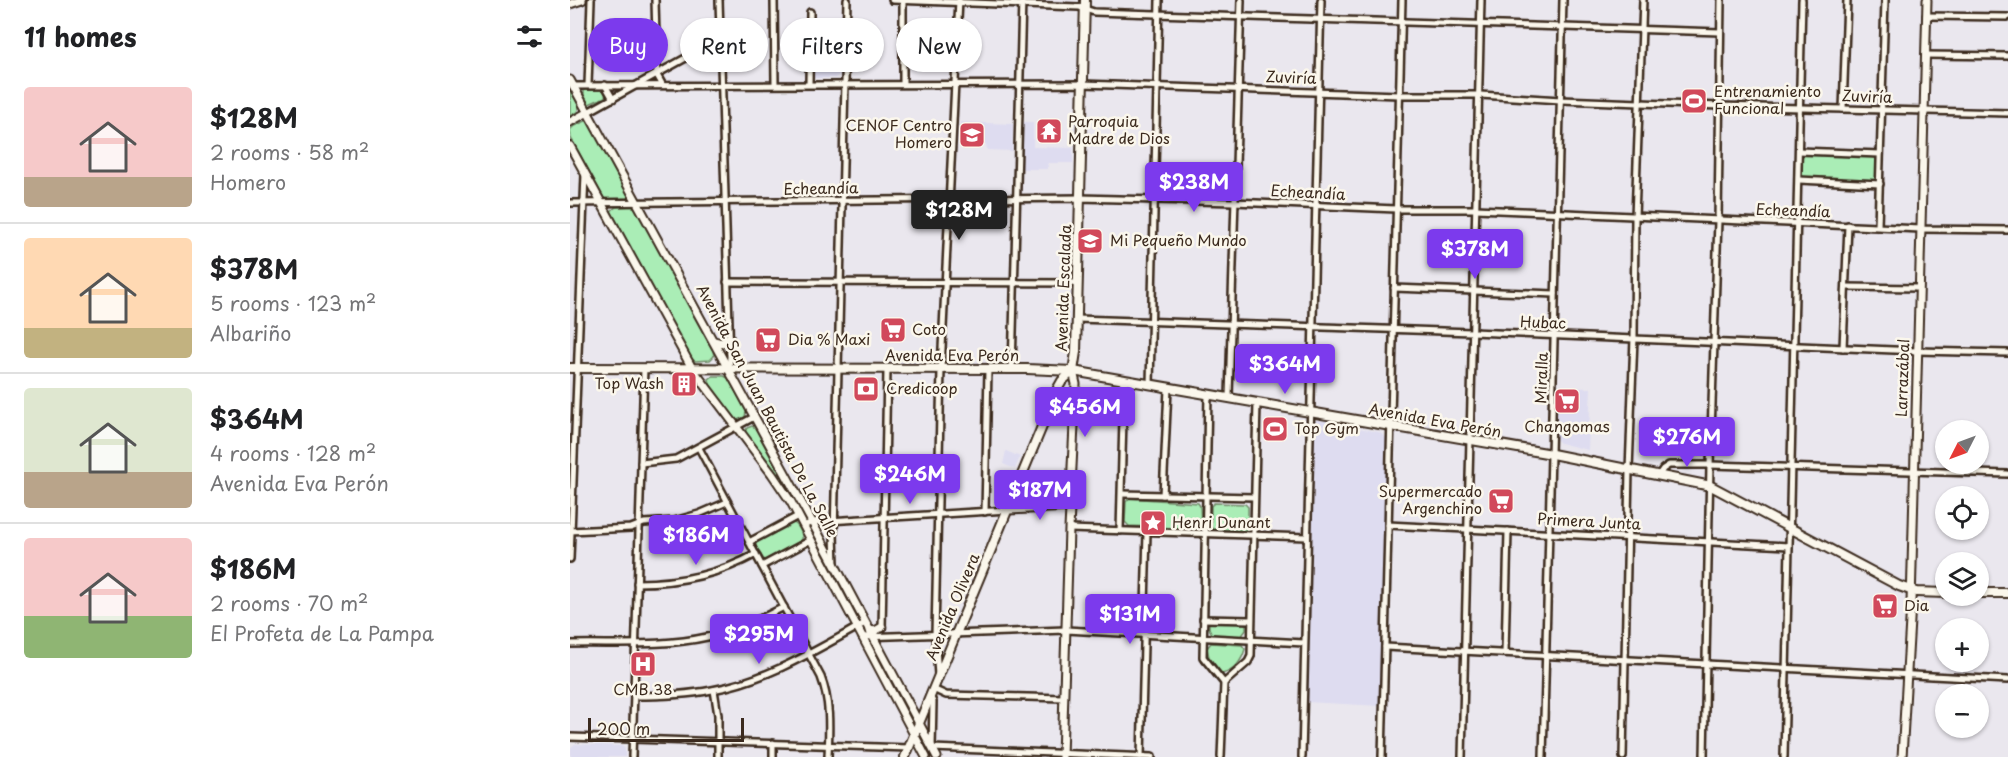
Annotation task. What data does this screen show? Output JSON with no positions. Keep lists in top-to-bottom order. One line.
{"streets":{"main road":["Avenida Escalada","Avenida Eva Perón","Avenida Olivera"],"street":["Zuviría","Echeandía","Hubac","Miralla","Larrazábal","Avenida San Juan Bautista De La Salle","Primera Junta"]},"crossings":[["Zuviría","Avenida Escalada"],["Zuviría","Miralla"],["Zuviría","Larrazábal"],["Zuviría","Avenida San Juan Bautista De La Salle"],["Echeandía","Avenida Escalada"],["Echeandía","Miralla"],["Echeandía","Larrazábal"],["Echeandía","Avenida San Juan Bautista De La Salle"],["Avenida Escalada","Hubac"],["Avenida Escalada","Avenida Eva Perón"],["Avenida Escalada","Avenida Olivera"],["Hubac","Miralla"],["Hubac","Larrazábal"],["Avenida Eva Perón","Miralla"],["Avenida Eva Perón","Larrazábal"],["Avenida Eva Perón","Avenida San Juan Bautista De La Salle"],["Avenida Eva Perón","Avenida Olivera"],["Miralla","Primera Junta"],["Avenida San Juan Bautista De La Salle","Avenida Olivera"]],"places":{"sports":["Entrenamiento Funcional","Top Gym"],"temple":["Parroquia Madre de Dios"],"school or university":["CENOF Centro Homero","Mi Pequeño Mundo"],"supermarket":["Coto","Dia % Maxi","Changomas","Supermercado Argenchino","Dia"],"building":["Top Wash"],"bank":["Credicoop"],"place":["Henri Dunant"],"hospital":["CMB 38"]},"scale_bar":"200 m","north":"bottom left","page":{"heading":"11 homes","chip":["Buy","Rent","Filters","New"],"list":[{"name":"$128M","note":"2 rooms · 58 m² · Homero"},{"name":"$378M","note":"5 rooms · 123 m² · Albariño"},{"name":"$364M","note":"4 rooms · 128 m² · Avenida Eva Perón"},{"name":"$186M","note":"2 rooms · 70 m² · El Profeta de La Pampa"}],"price":["$238M","$128M","$378M","$364M","$456M","$276M","$246M","$187M","$186M","$131M","$295M"],"map_buttons":["+","−"],"scale":"200 m"}}
